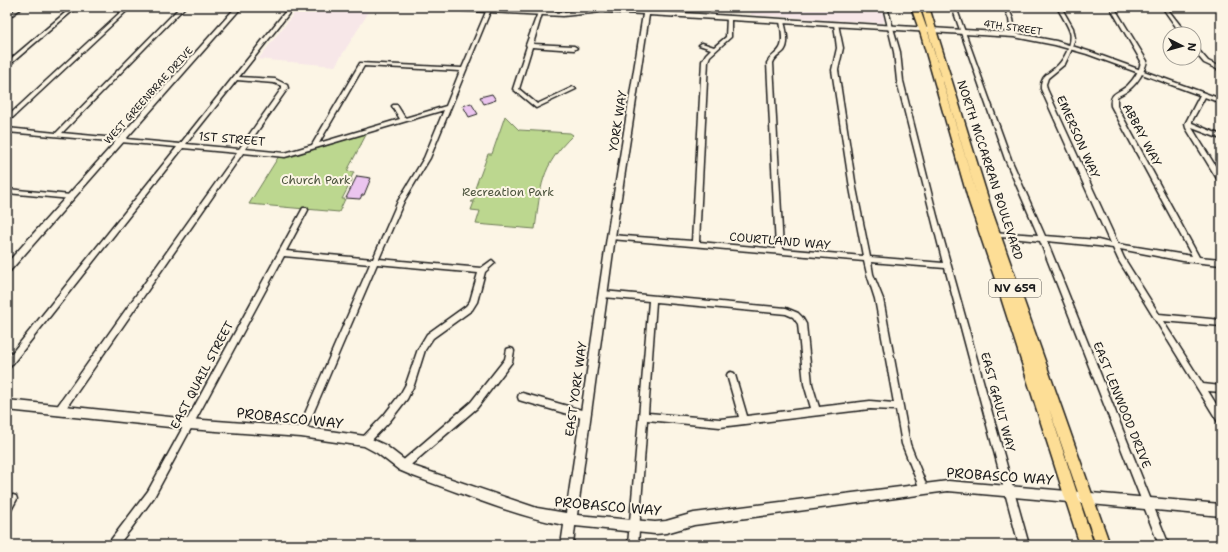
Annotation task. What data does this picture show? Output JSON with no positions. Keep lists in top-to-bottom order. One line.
{"streets":{"main road":["NORTH MCCARRAN BOULEVARD","NV 659"],"street":["4TH STREET","WEST GREENBRAE DRIVE","YORK WAY","ABBAY WAY","EMERSON WAY","1ST STREET","COURTLAND WAY","EAST QUAIL STREET","EAST YORK WAY","EAST GAULT WAY","EAST LENWOOD DRIVE","PROBASCO WAY"]},"crossings":[["4TH STREET","YORK WAY"],["4TH STREET","ABBAY WAY"],["4TH STREET","EMERSON WAY"],["4TH STREET","NORTH MCCARRAN BOULEVARD"],["4TH STREET","EAST GAULT WAY"],["4TH STREET","EAST LENWOOD DRIVE"],["WEST GREENBRAE DRIVE","1ST STREET"],["YORK WAY","COURTLAND WAY"],["YORK WAY","EAST YORK WAY"],["NORTH MCCARRAN BOULEVARD","PROBASCO WAY"],["COURTLAND WAY","EAST YORK WAY"],["COURTLAND WAY","EAST GAULT WAY"],["EAST QUAIL STREET","PROBASCO WAY"],["EAST YORK WAY","PROBASCO WAY"],["EAST GAULT WAY","PROBASCO WAY"],["EAST LENWOOD DRIVE","PROBASCO WAY"]],"parks":["Church Park","Recreation Park"],"north":"right"}
